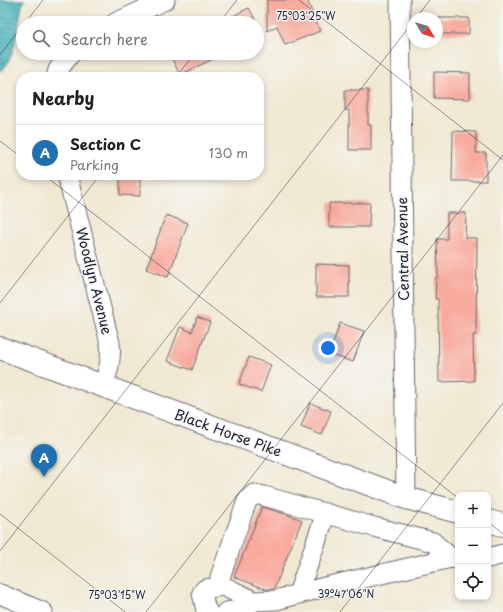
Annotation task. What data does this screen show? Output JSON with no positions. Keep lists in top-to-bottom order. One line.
{"streets":{"main road":["Black Horse Pike"],"street":["Central Avenue","Woodlyn Avenue"]},"crossings":[["Central Avenue","Black Horse Pike"],["Woodlyn Avenue","Black Horse Pike"]],"north":"bottom right","page":{"search":"Search here","heading":"Nearby","list":[{"mark":"A","name":"Section C","note":"Parking","value":"130 m"}],"pins":"A","map_buttons":["+","−"]},"coordinates":["75°03'25\"W","39°47'06\"N","75°03'15\"W"]}
